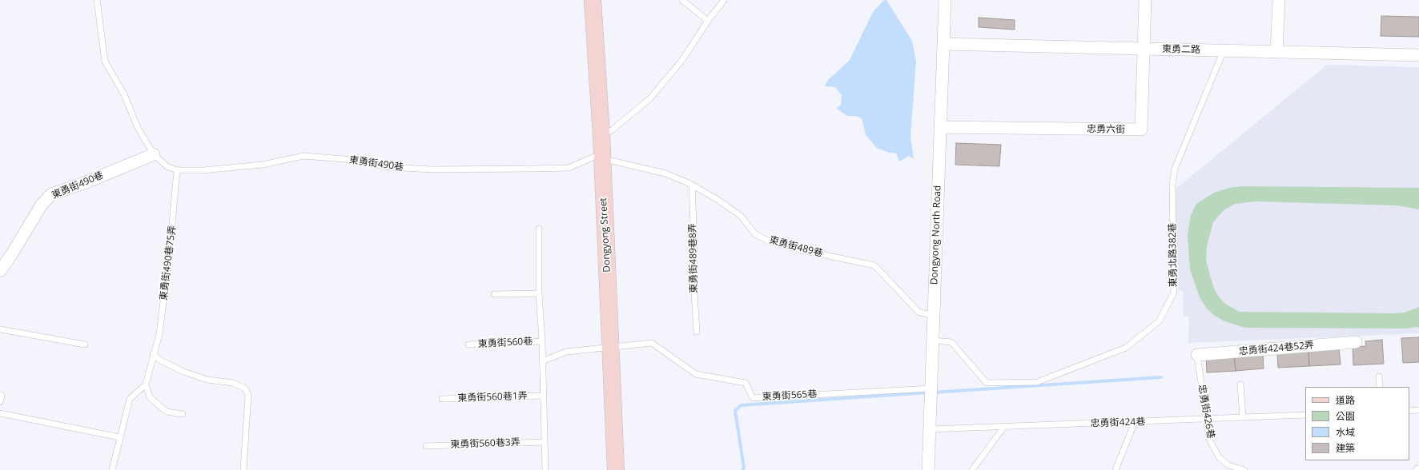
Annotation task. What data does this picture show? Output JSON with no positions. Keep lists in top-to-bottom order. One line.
{"streets":{"street":["東勇二路","忠勇六街","東勇街490巷","Dongyong Street","Dongyong North Road","忠勇街424巷52弄"],"lane":["東勇街489巷","東勇北路382巷","東勇街489巷8弄","東勇街490巷75弄","東勇街560巷","東勇街565巷","東勇街560巷1弄","忠勇街426巷","忠勇街424巷","東勇街560巷3弄"]},"crossings":[["東勇二路","忠勇六街"],["東勇二路","Dongyong North Road"],["東勇二路","東勇北路382巷"],["忠勇六街","Dongyong North Road"],["東勇街490巷","Dongyong Street"],["東勇街490巷","東勇街489巷"],["東勇街490巷","東勇街490巷75弄"],["Dongyong Street","東勇街489巷"],["Dongyong Street","東勇街565巷"],["Dongyong North Road","東勇街489巷"],["Dongyong North Road","東勇北路382巷"],["Dongyong North Road","東勇街565巷"],["Dongyong North Road","忠勇街424巷"],["東勇街489巷","東勇街489巷8弄"],["忠勇街424巷52弄","忠勇街426巷"],["忠勇街426巷","忠勇街424巷"]],"legend":["道路","公園","水域","建築"]}
